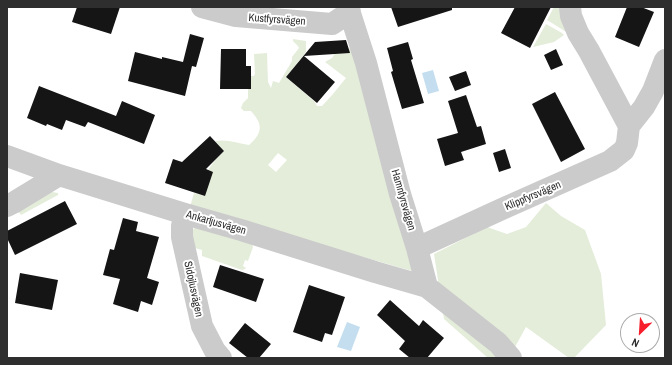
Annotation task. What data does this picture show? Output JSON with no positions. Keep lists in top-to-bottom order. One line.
{"streets":{"street":["Kustfyrsvägen","Klippfyrsvägen","Hamnfyrsvägen","Ankarljusvägen","Sidojlusvägen"]},"crossings":[["Kustfyrsvägen","Hamnfyrsvägen"],["Klippfyrsvägen","Hamnfyrsvägen"],["Hamnfyrsvägen","Ankarljusvägen"],["Ankarljusvägen","Sidojlusvägen"]],"north":"bottom left"}
